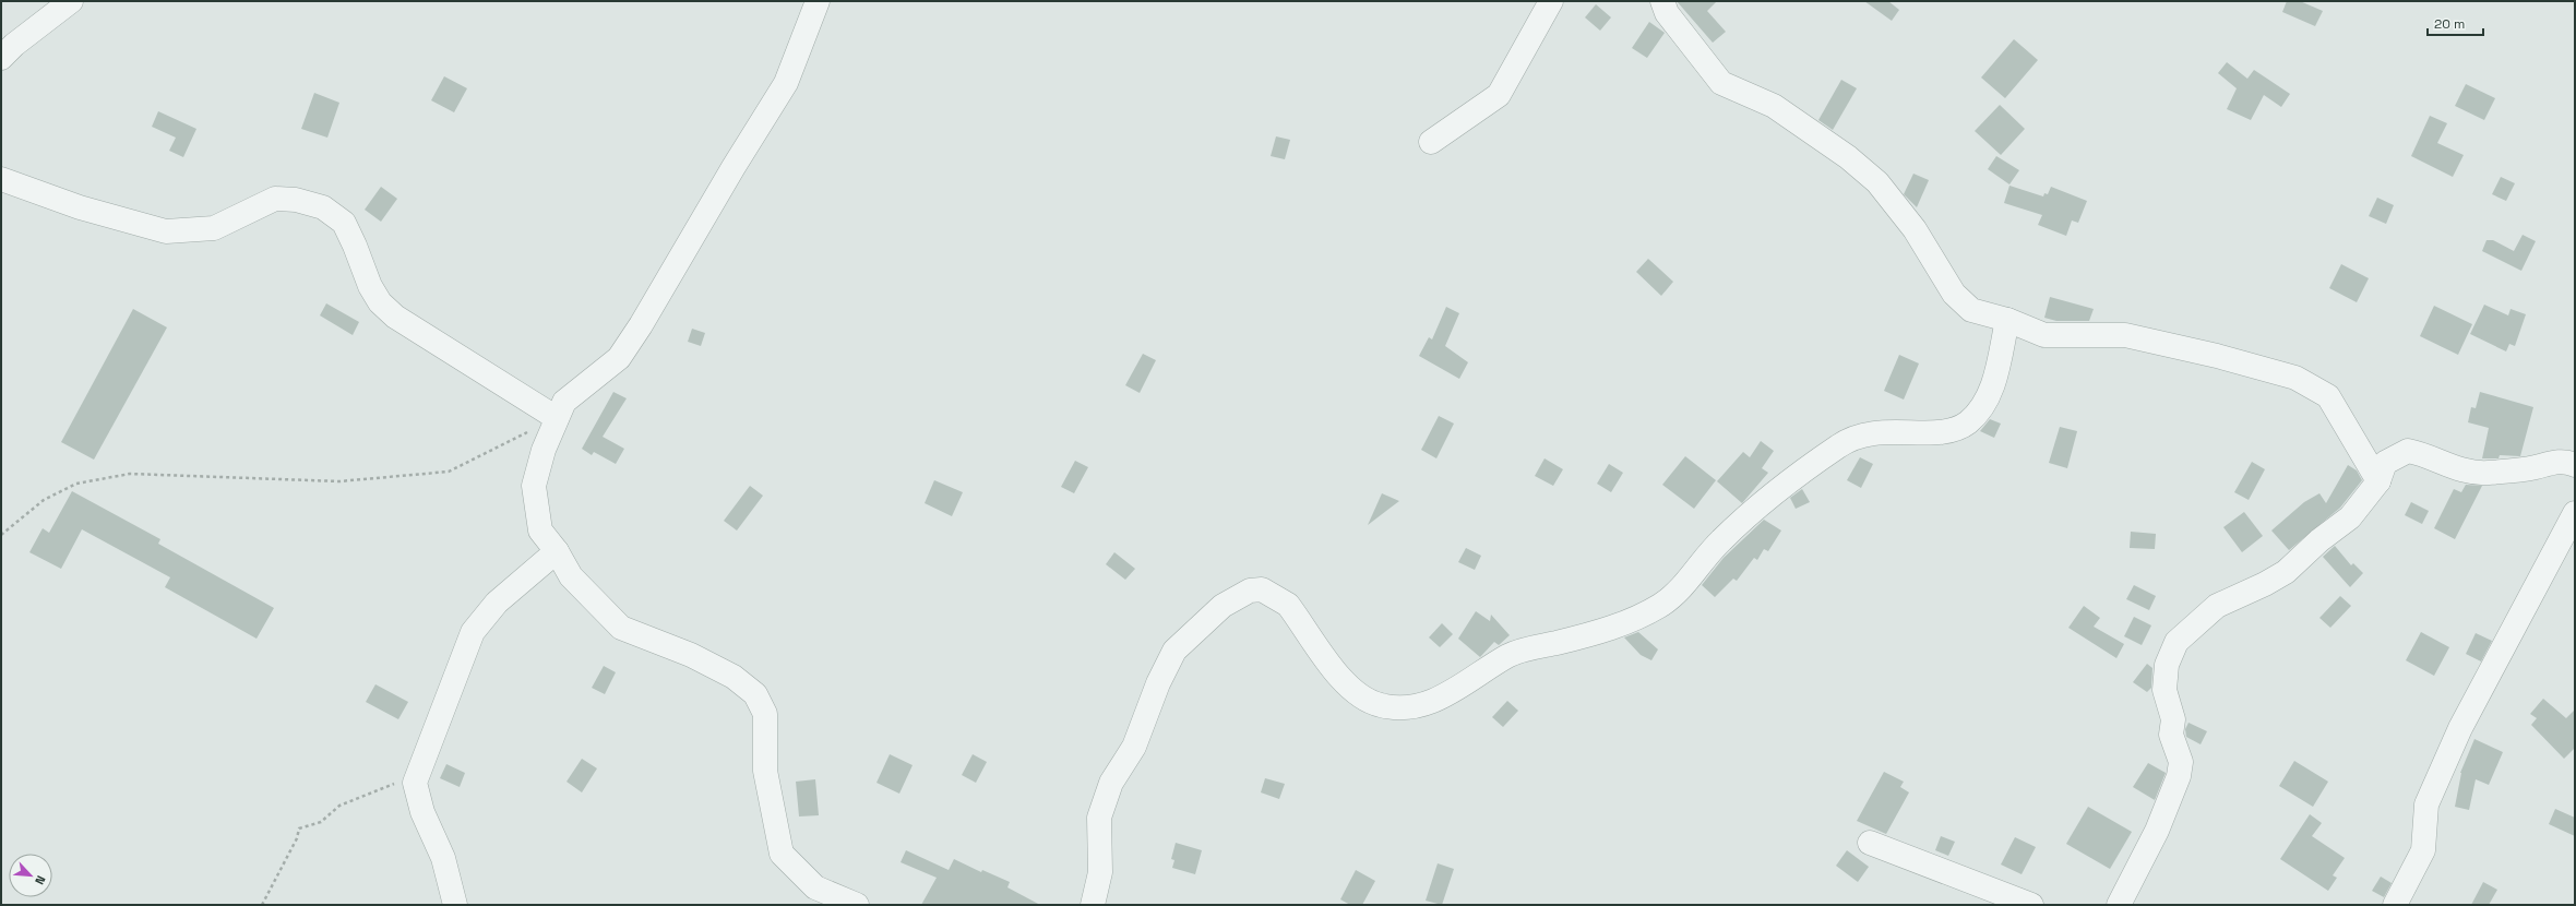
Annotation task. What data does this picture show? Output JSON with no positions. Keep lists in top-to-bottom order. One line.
{"scale_bar":"20 m","north":"bottom right"}
